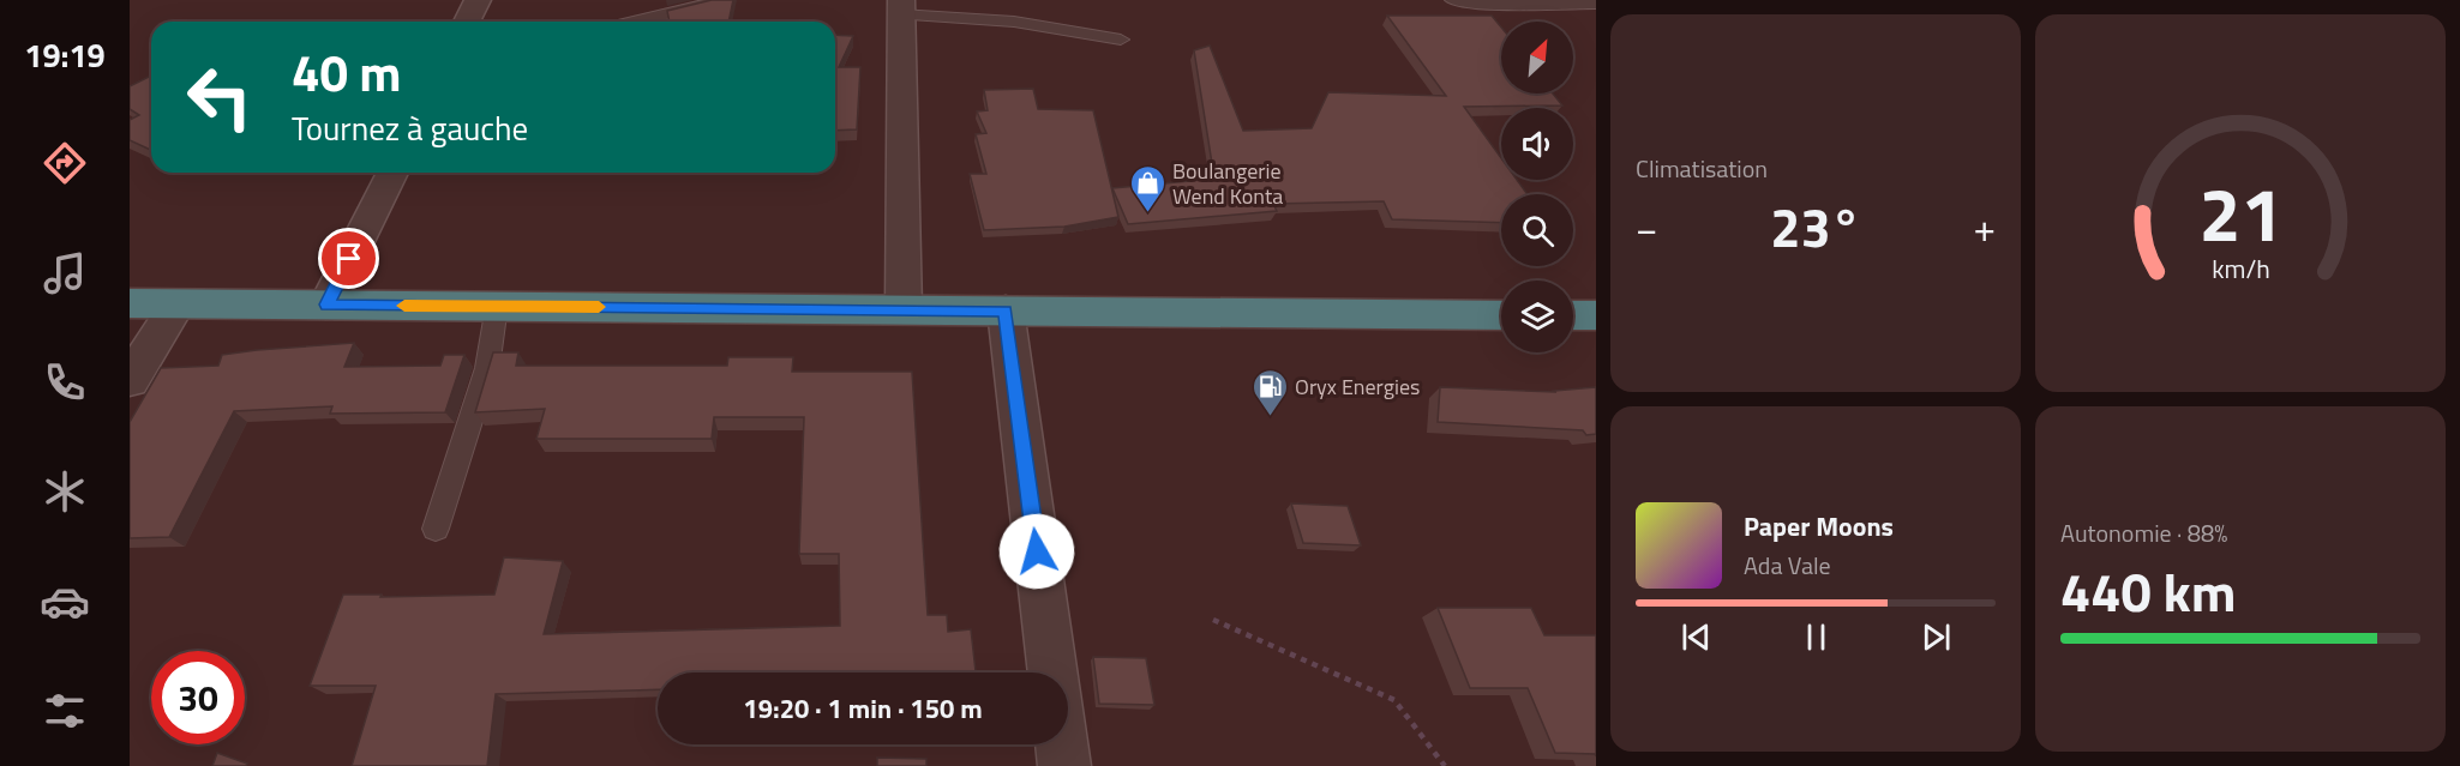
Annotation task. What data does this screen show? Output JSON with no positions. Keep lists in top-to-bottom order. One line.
{"places":{"shop":["Boulangerie Wend Konta"],"fuel station":["Oryx Energies"]},"north":"top right","page":{"tabs":"19:19","tile":["Climatisation",["Autonomie · 88%","440 km"]],"turn":["40 m","Tournez à gauche"],"heat":["−","23°","+"],"song":["Paper Moons","Ada Vale"],"limit":"30","trip":"19:20 · 1 min · 150 m","gauge":["21","km/h"]}}
